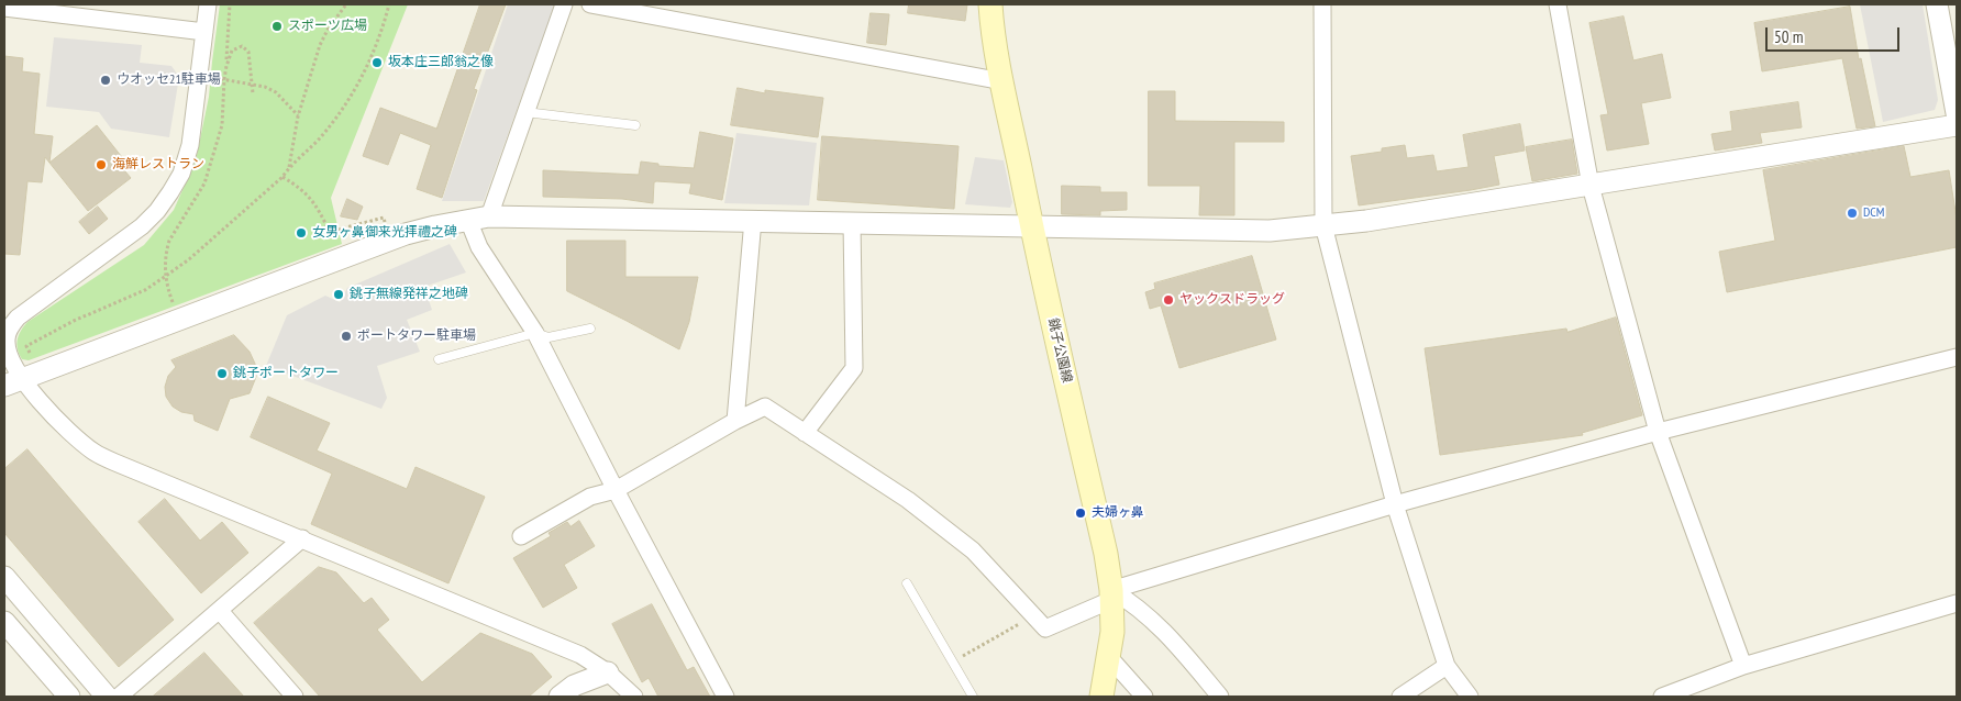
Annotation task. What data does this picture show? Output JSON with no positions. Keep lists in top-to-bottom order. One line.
{"streets":{"main road":["銚子公園線"]},"places":["スポーツ広場","坂本庄三郎翁之像","ウオッセ21駐車場","海鮮レストラン","DCM","女男ヶ鼻御来光拝禮之碑","銚子無線発祥之地碑","ヤックスドラッグ","ポートタワー駐車場","銚子ポートタワー","夫婦ヶ鼻"],"scale_bar":"50 m"}
